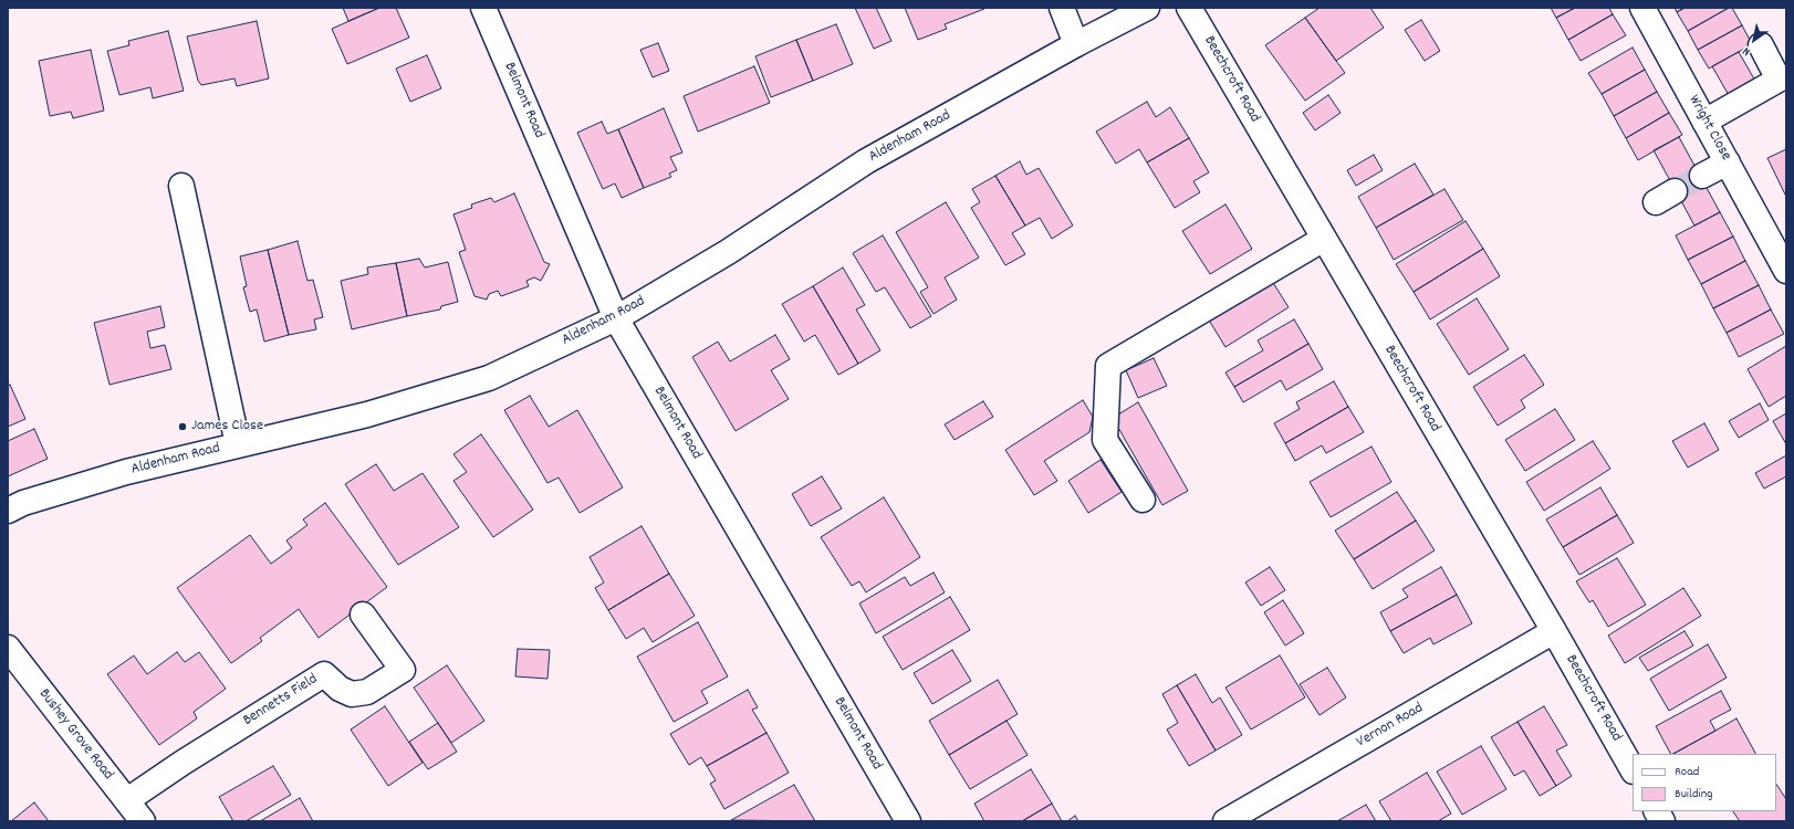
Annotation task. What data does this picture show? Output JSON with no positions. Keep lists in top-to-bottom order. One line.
{"streets":{"street":["Beechcroft Road","Belmont Road","Wright Close","Aldenham Road","Bennetts Field","Vernon Road","Bushey Grove Road"]},"crossings":[["Beechcroft Road","Vernon Road"],["Belmont Road","Aldenham Road"],["Bennetts Field","Bushey Grove Road"]],"places":["James Close"],"legend":["Road","Building"],"north":"bottom left"}
